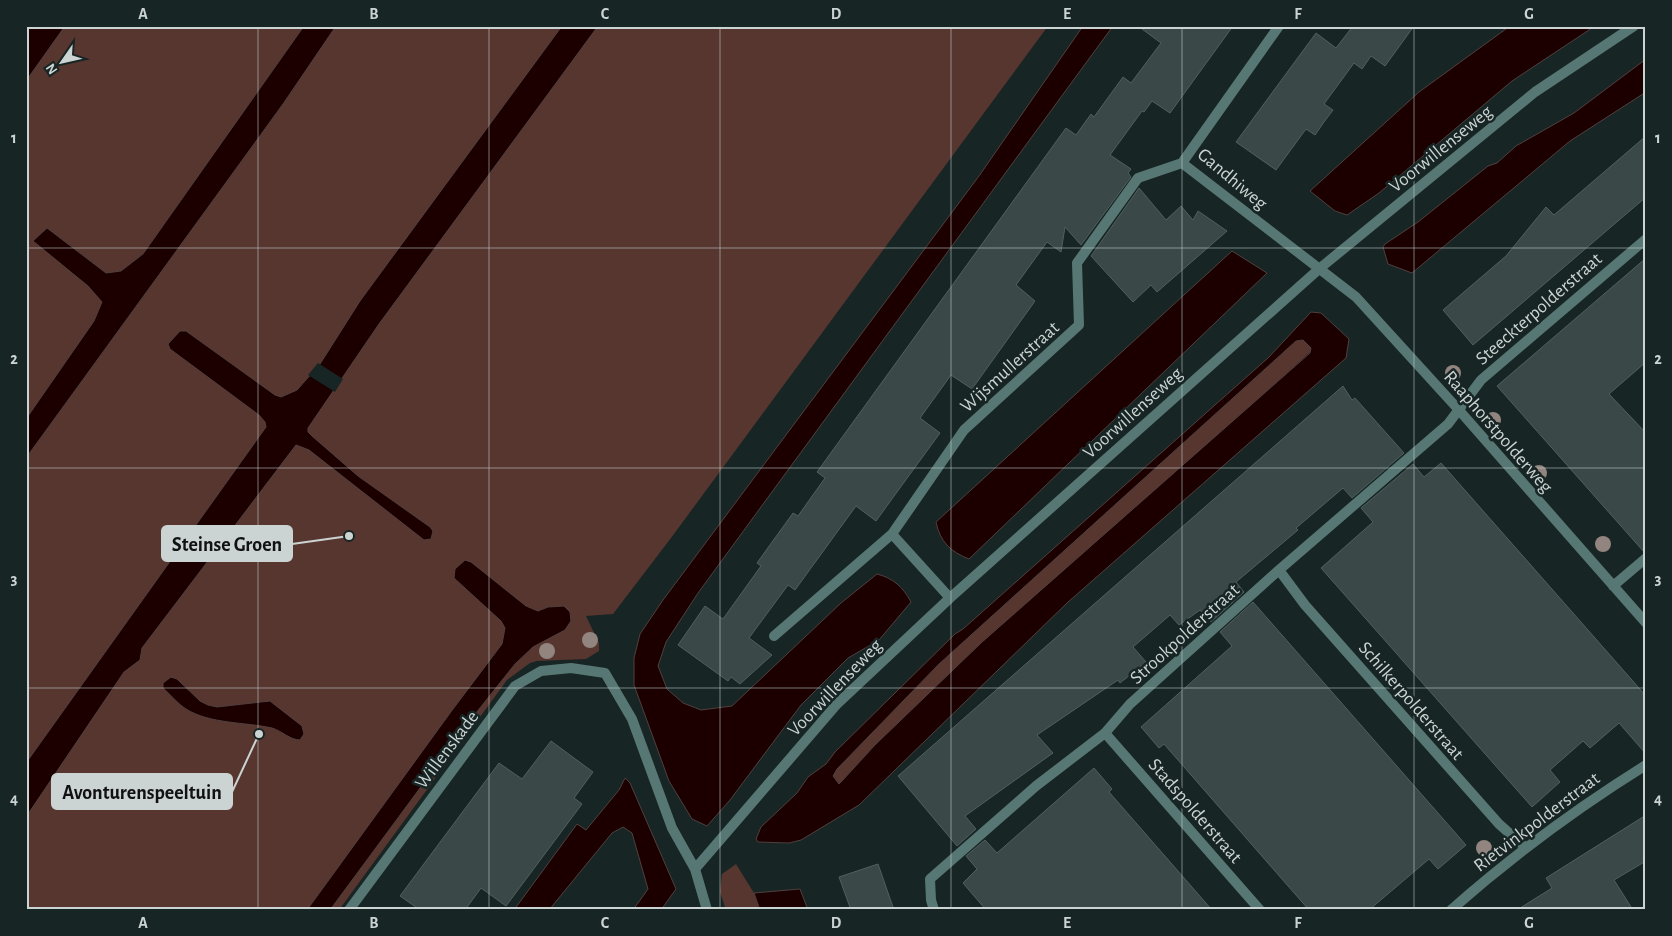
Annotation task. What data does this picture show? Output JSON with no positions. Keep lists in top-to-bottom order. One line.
{"streets":{"street":["Voorwillenseweg","Gandhiweg","Steeckterpolderstraat","Wijsmullerstraat","Raaphorstpolderweg","Strookpolderstraat","Schilkerpolderstraat","Willenskade","Stadspolderstraat","Rietvinkpolderstraat"]},"crossings":[["Voorwillenseweg","Gandhiweg"],["Voorwillenseweg","Raaphorstpolderweg"],["Voorwillenseweg","Willenskade"],["Gandhiweg","Wijsmullerstraat"],["Gandhiweg","Raaphorstpolderweg"],["Steeckterpolderstraat","Raaphorstpolderweg"],["Steeckterpolderstraat","Strookpolderstraat"],["Raaphorstpolderweg","Strookpolderstraat"],["Strookpolderstraat","Schilkerpolderstraat"],["Strookpolderstraat","Stadspolderstraat"],["Schilkerpolderstraat","Rietvinkpolderstraat"]],"places":["Steinse Groen","Avonturenspeeltuin"],"north":"bottom left","grid":{"columns":["A","B","C","D","E","F","G"],"rows":["1","2","3","4"]}}
